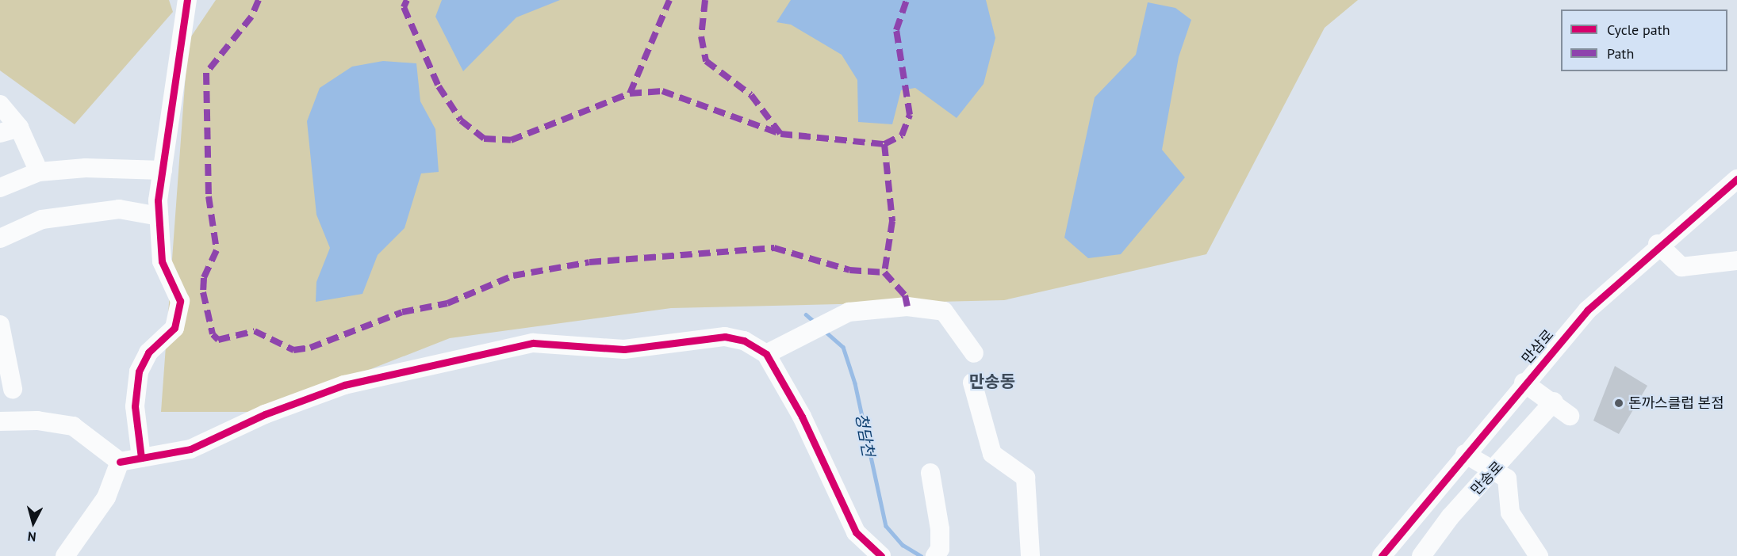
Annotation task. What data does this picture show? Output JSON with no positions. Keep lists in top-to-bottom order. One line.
{"streets":{"street":["만삼로","만송로"]},"districts":["만송동"],"water":["청담천"],"places":["돈까스클럽 본점"],"legend":["Cycle path","Path"],"north":"bottom"}
